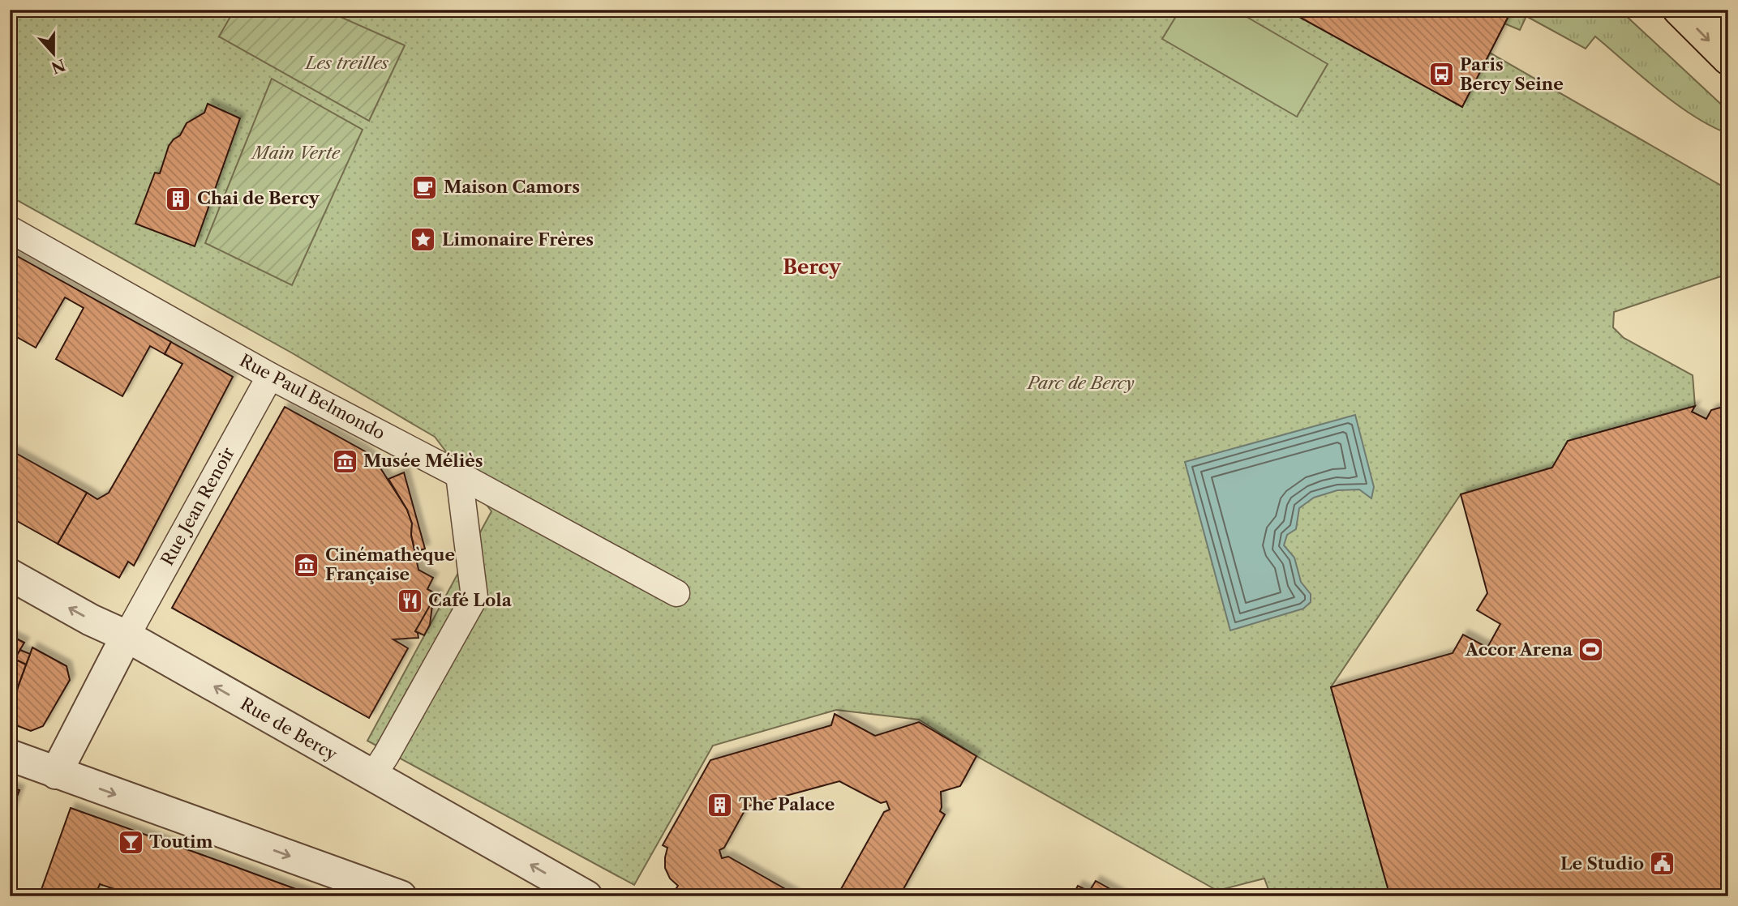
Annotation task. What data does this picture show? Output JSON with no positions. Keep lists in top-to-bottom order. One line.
{"streets":{"street":["Rue Paul Belmondo","Rue Jean Renoir","Rue de Bercy"]},"crossings":[["Rue Paul Belmondo","Rue Jean Renoir"],["Rue Jean Renoir","Rue de Bercy"]],"districts":["Bercy"],"parks":["Les treilles","Main Verte","Parc de Bercy"],"places":{"bus stop":["Paris Bercy Seine"],"cafe":["Maison Camors"],"building":["Chai de Bercy","The Palace"],"place":["Limonaire Frères"],"museum":["Musée Méliès","Cinémathèque Française"],"restaurant":["Café Lola"],"sports":["Accor Arena"],"bar":["Toutim"],"public building":["Le Studio"]},"north":"bottom"}
